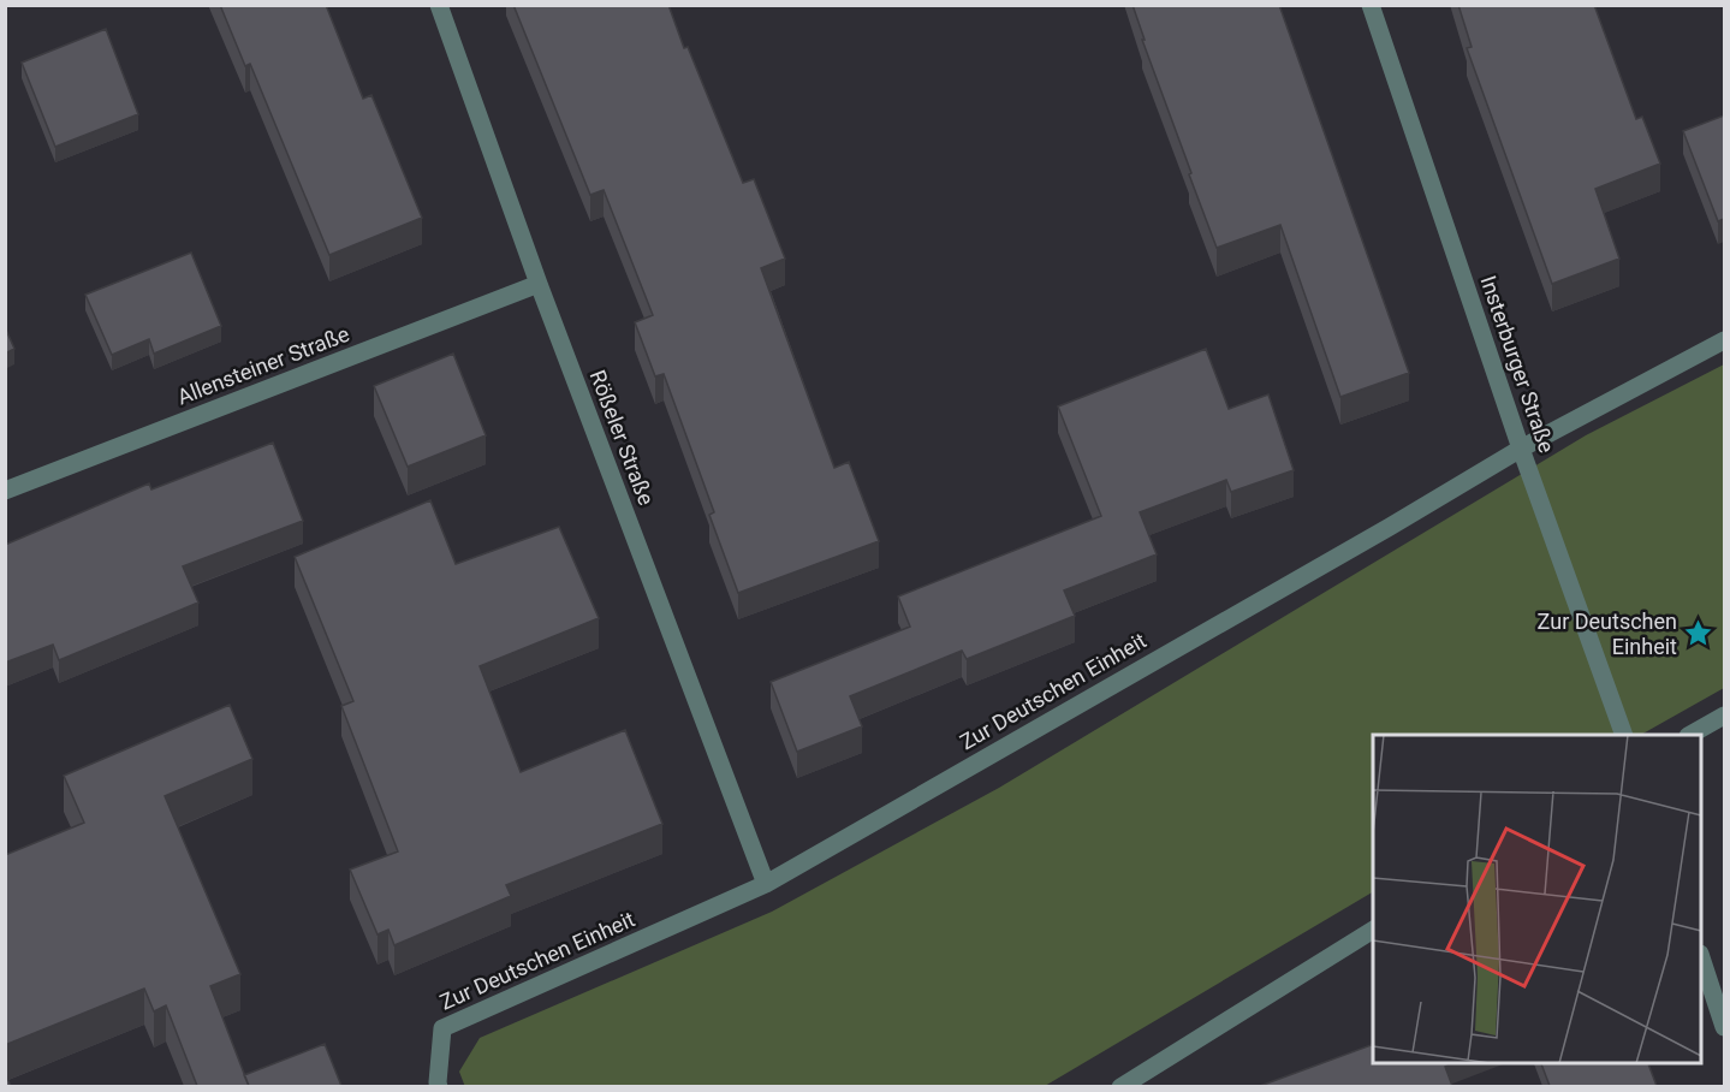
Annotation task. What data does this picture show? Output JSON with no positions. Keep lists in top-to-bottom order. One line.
{"streets":{"street":["Insterburger Straße","Allensteiner Straße","Rößeler Straße","Zur Deutschen Einheit"]},"crossings":[["Insterburger Straße","Zur Deutschen Einheit"],["Allensteiner Straße","Rößeler Straße"],["Rößeler Straße","Zur Deutschen Einheit"]],"places":{"place":["Zur Deutschen Einheit"]}}
